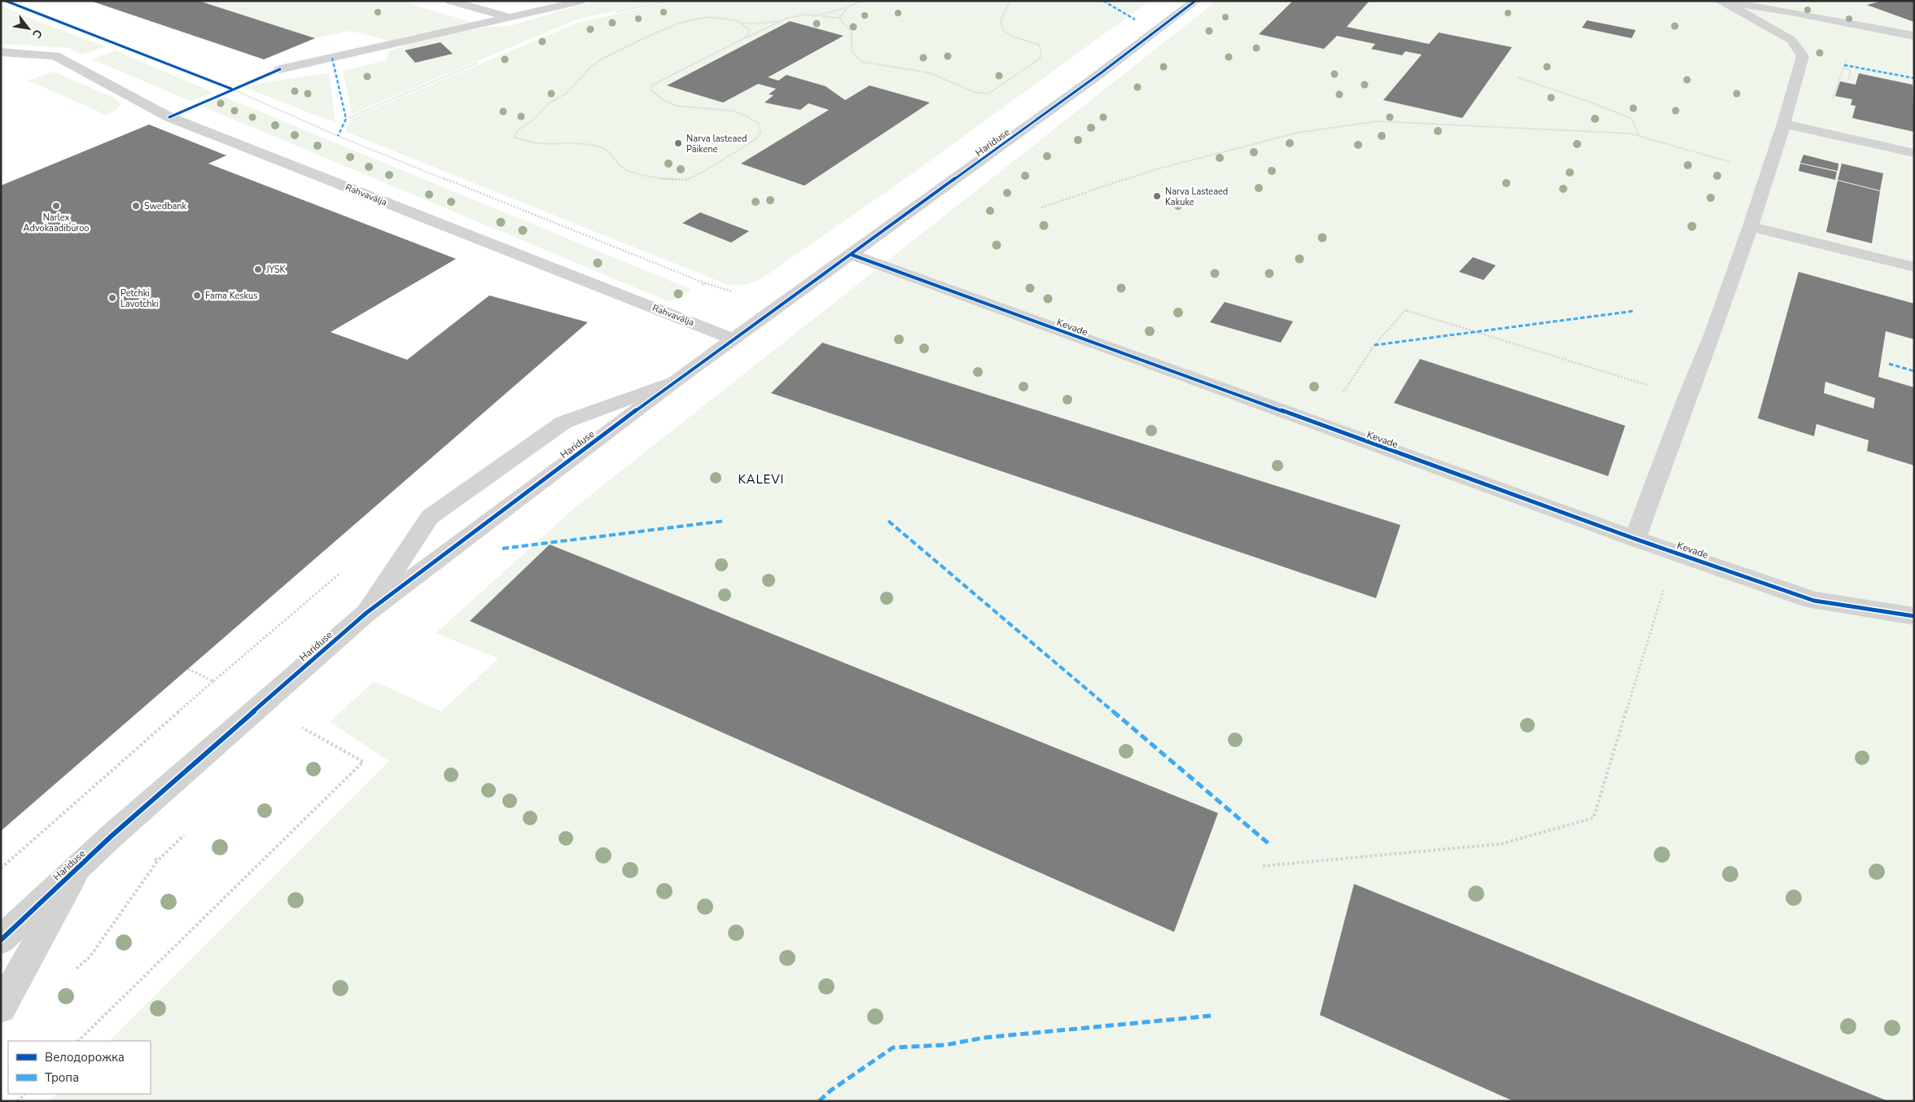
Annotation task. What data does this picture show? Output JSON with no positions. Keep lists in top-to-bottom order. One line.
{"streets":{"street":["Hariduse","Rahvavälja","Kevade"]},"crossings":[["Hariduse","Rahvavälja"],["Hariduse","Kevade"]],"districts":["KALEVI"],"places":["Narva lasteaed Päikene","Narva Lasteaed Kakuke","Narlex Advokaadibüroo","Swedbank","JYSK","Fama Keskus","Petchki Lavotchki"],"legend":["Велодорожка","Тропа"],"north":"bottom right"}
